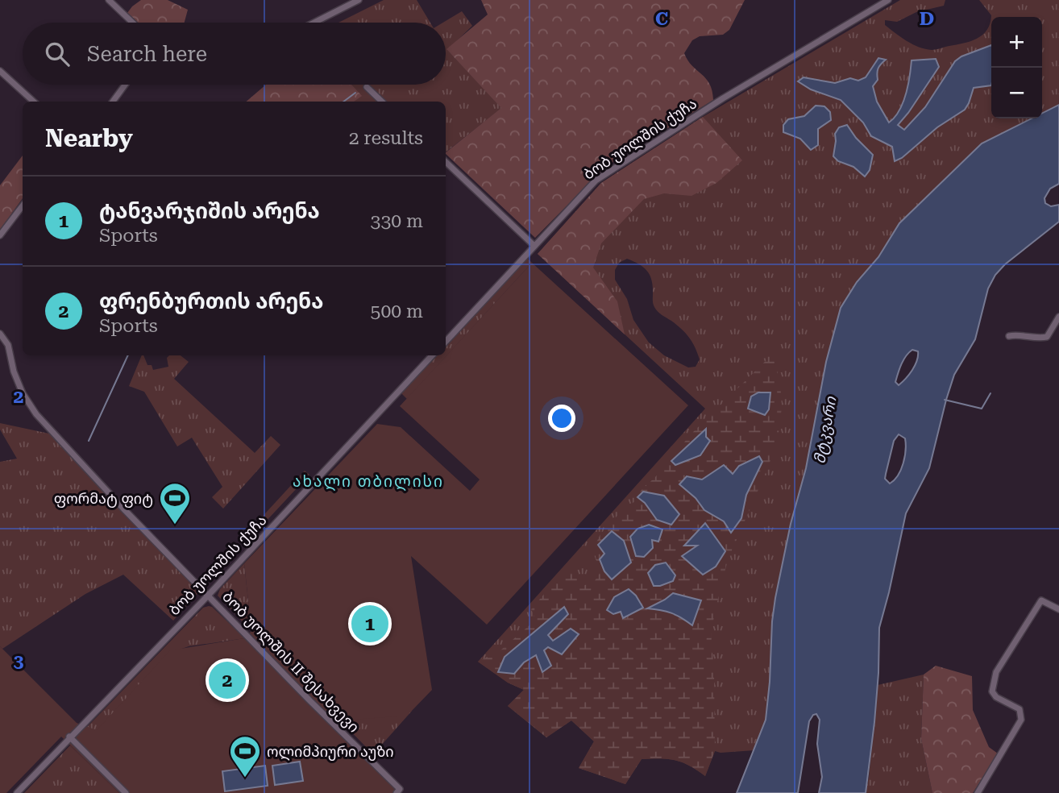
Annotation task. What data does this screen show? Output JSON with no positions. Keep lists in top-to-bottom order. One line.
{"streets":{"street":["ბობ უოლშის ქუჩა","ბობ უოლშის II შესახვევი"]},"crossings":[["ბობ უოლშის ქუჩა","ბობ უოლშის II შესახვევი"]],"districts":["ახალი თბილისი"],"water":["მტკვარი"],"places":{"sports":["ფორმატ ფიტ","ოლიმპიური აუზი"]},"page":{"map_buttons":["+","−"],"search":"Search here","heading":["Nearby","2 results"],"list":[{"mark":"1","name":"ტანვარჯიშის არენა","note":"Sports","value":"330 m"},{"mark":"2","name":"ფრენბურთის არენა","note":"Sports","value":"500 m"}],"pins":["1","2"]},"grid":{"columns":["C","D"],"rows":["2","3"]}}
